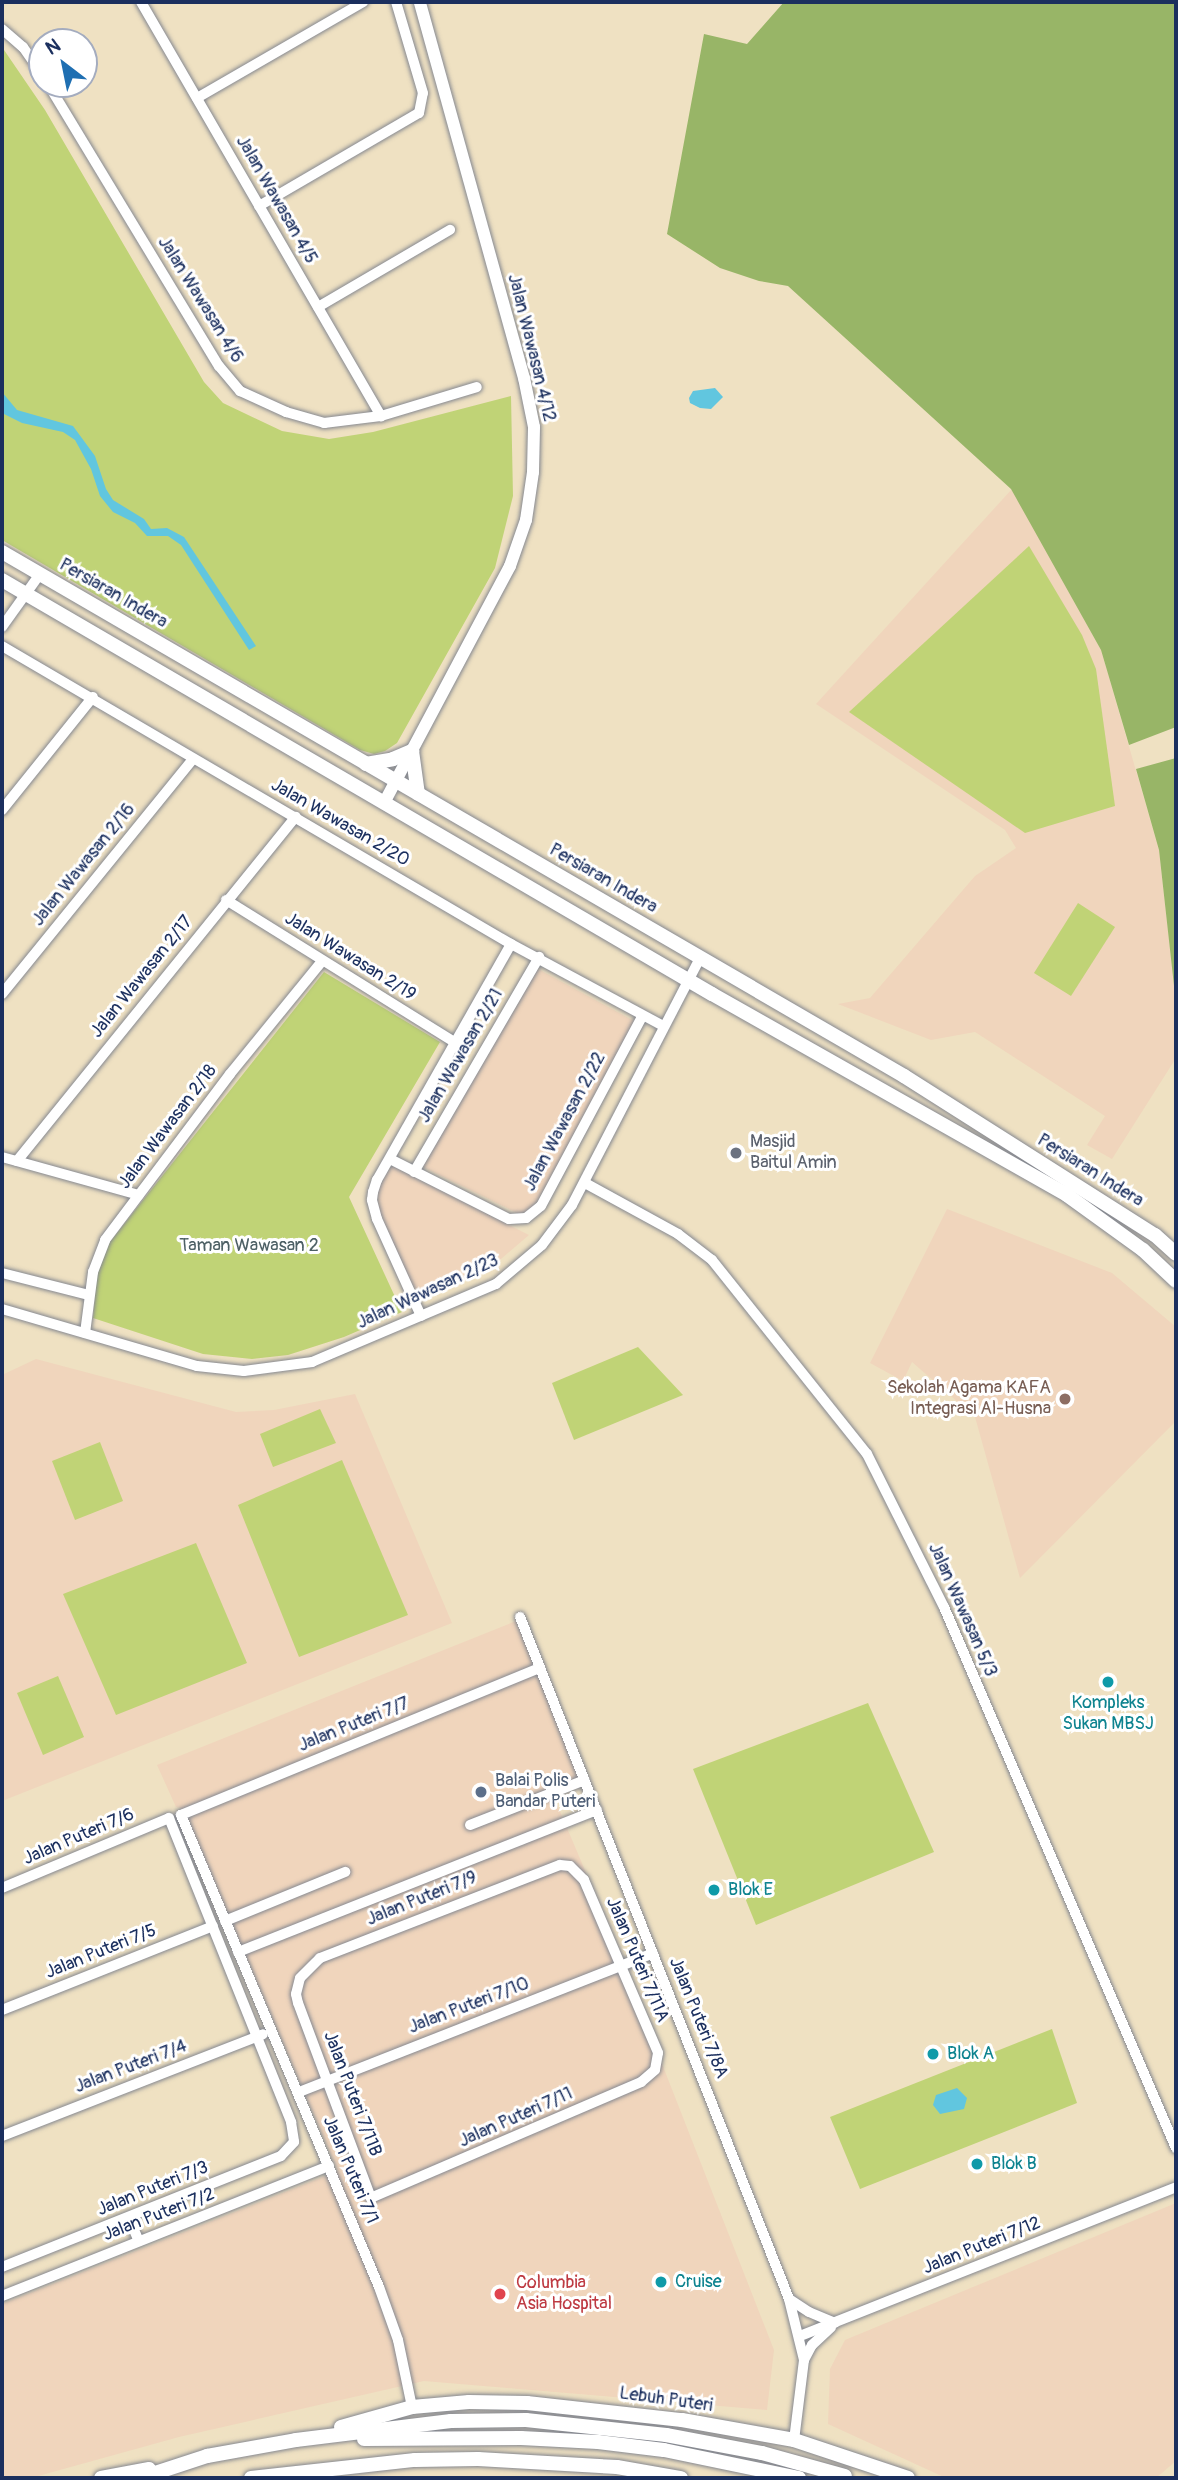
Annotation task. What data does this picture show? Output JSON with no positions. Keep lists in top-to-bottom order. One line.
{"streets":{"main road":["Persiaran Indera","Lebuh Puteri"],"street":["Jalan Wawasan 4/5","Jalan Wawasan 4/6","Jalan Wawasan 4/12","Jalan Wawasan 2/20","Jalan Wawasan 2/16","Jalan Wawasan 2/19","Jalan Wawasan 2/17","Jalan Wawasan 2/21","Jalan Wawasan 2/22","Jalan Wawasan 2/18","Jalan Wawasan 2/23","Jalan Wawasan 5/3","Jalan Puteri 7/7","Jalan Puteri 7/6","Jalan Puteri 7/9","Jalan Puteri 7/5","Jalan Puteri 7/11A","Jalan Puteri 7/10","Jalan Puteri 7/8A","Jalan Puteri 7/4","Jalan Puteri 7/11B","Jalan Puteri 7/11","Jalan Puteri 7/1","Jalan Puteri 7/3","Jalan Puteri 7/2","Jalan Puteri 7/12"]},"crossings":[["Jalan Wawasan 4/5","Jalan Wawasan 4/6"],["Jalan Wawasan 4/12","Persiaran Indera"],["Persiaran Indera","Jalan Wawasan 2/23"],["Jalan Wawasan 2/20","Jalan Wawasan 2/16"],["Jalan Wawasan 2/20","Jalan Wawasan 2/17"],["Jalan Wawasan 2/20","Jalan Wawasan 2/21"],["Jalan Wawasan 2/20","Jalan Wawasan 2/22"],["Jalan Wawasan 2/20","Jalan Wawasan 2/23"],["Jalan Wawasan 2/19","Jalan Wawasan 2/17"],["Jalan Wawasan 2/19","Jalan Wawasan 2/18"],["Jalan Wawasan 2/21","Jalan Wawasan 2/22"],["Jalan Wawasan 2/18","Jalan Wawasan 2/23"],["Jalan Wawasan 2/23","Jalan Wawasan 5/3"],["Jalan Puteri 7/7","Jalan Puteri 7/6"],["Jalan Puteri 7/7","Jalan Puteri 7/8A"],["Jalan Puteri 7/7","Jalan Puteri 7/1"],["Jalan Puteri 7/6","Jalan Puteri 7/1"],["Jalan Puteri 7/9","Jalan Puteri 7/11A"],["Jalan Puteri 7/9","Jalan Puteri 7/11B"],["Jalan Puteri 7/11A","Jalan Puteri 7/10"],["Jalan Puteri 7/11A","Jalan Puteri 7/11"],["Jalan Puteri 7/10","Jalan Puteri 7/8A"],["Jalan Puteri 7/10","Jalan Puteri 7/11B"],["Jalan Puteri 7/10","Jalan Puteri 7/1"],["Jalan Puteri 7/8A","Jalan Puteri 7/12"],["Jalan Puteri 7/8A","Lebuh Puteri"],["Jalan Puteri 7/4","Jalan Puteri 7/1"],["Jalan Puteri 7/4","Jalan Puteri 7/3"],["Jalan Puteri 7/11B","Jalan Puteri 7/11"],["Jalan Puteri 7/1","Jalan Puteri 7/2"],["Jalan Puteri 7/1","Lebuh Puteri"]],"parks":["Taman Wawasan 2"],"places":["Masjid Baitul Amin","Sekolah Agama KAFA Integrasi Al-Husna","Kompleks Sukan MBSJ","Balai Polis Bandar Puteri","Blok E","Blok A","Blok B","Cruise","Columbia Asia Hospital"],"north":"top left"}
